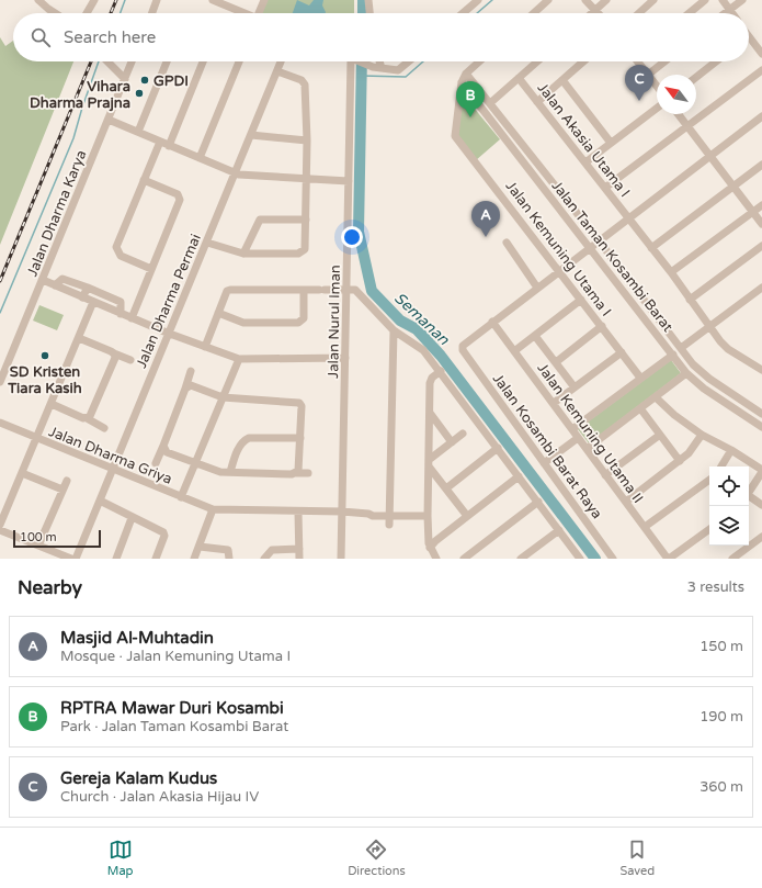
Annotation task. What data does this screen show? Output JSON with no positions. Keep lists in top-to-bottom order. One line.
{"streets":{"street":["Jalan Akasia Utama I","Jalan Dharma Karya","Jalan Kemuning Utama I","Jalan Taman Kosambi Barat","Jalan Dharma Permai","Jalan Nurul Iman","Jalan Kemuning Utama II","Jalan Kosambi Barat Raya","Jalan Dharma Griya"]},"crossings":[["Jalan Kemuning Utama I","Jalan Taman Kosambi Barat"],["Jalan Dharma Permai","Jalan Dharma Griya"],["Jalan Nurul Iman","Jalan Dharma Griya"],["Jalan Kemuning Utama II","Jalan Kosambi Barat Raya"]],"water":["Semanan"],"places":["GPDI","Vihara Dharma Prajna","SD Kristen Tiara Kasih"],"scale_bar":"100 m","north":"top left","page":{"search":"Search here","pins":["C","B","A"],"scale":"100 m","heading":["Nearby","3 results"],"list":[{"mark":"A","name":"Masjid Al-Muhtadin","note":"Mosque · Jalan Kemuning Utama I","value":"150 m"},{"mark":"B","name":"RPTRA Mawar Duri Kosambi","note":"Park · Jalan Taman Kosambi Barat","value":"190 m"},{"mark":"C","name":"Gereja Kalam Kudus","note":"Church · Jalan Akasia Hijau IV","value":"360 m"}],"nav":["Map","Directions","Saved"]}}
